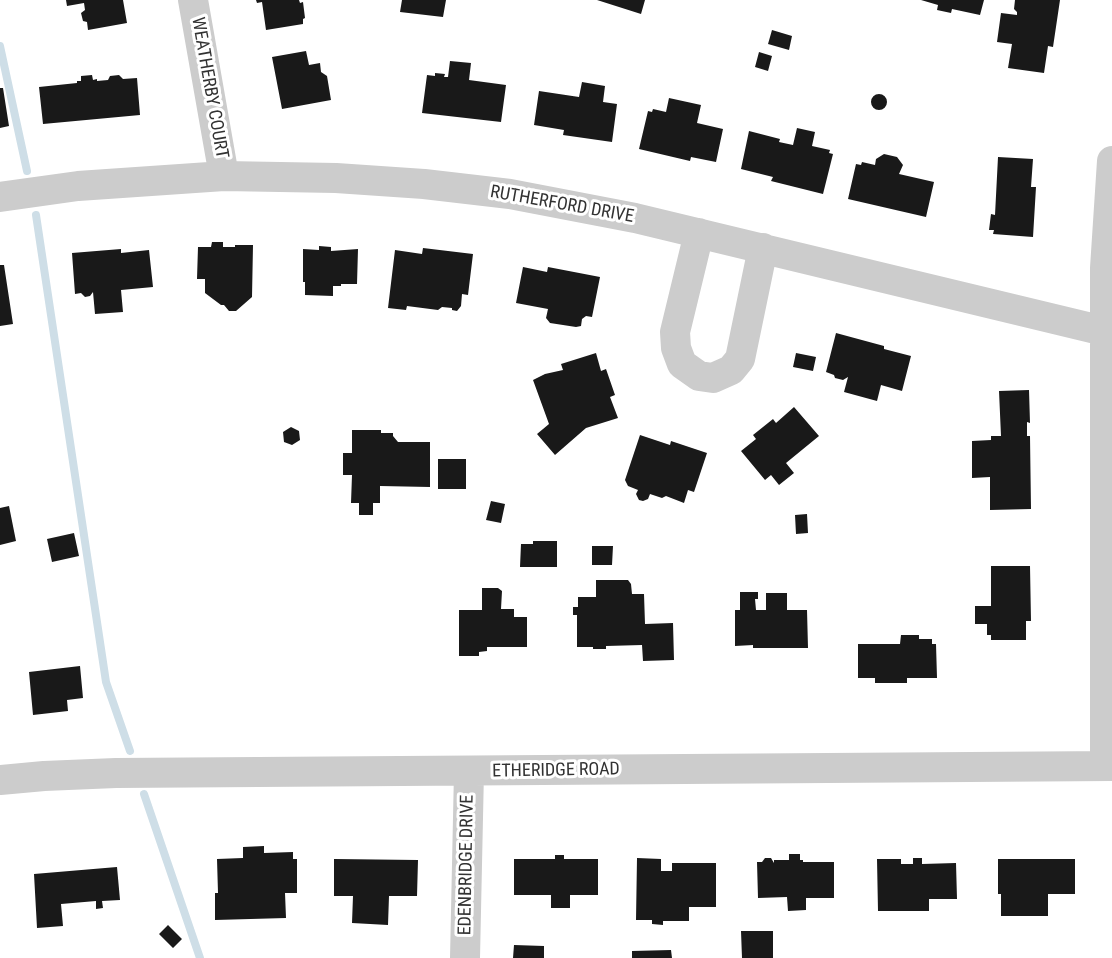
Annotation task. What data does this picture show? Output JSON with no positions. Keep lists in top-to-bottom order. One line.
{"streets":{"street":["WEATHERBY COURT","RUTHERFORD DRIVE","ETHERIDGE ROAD","EDENBRIDGE DRIVE"]},"crossings":[["WEATHERBY COURT","RUTHERFORD DRIVE"],["ETHERIDGE ROAD","EDENBRIDGE DRIVE"]]}
